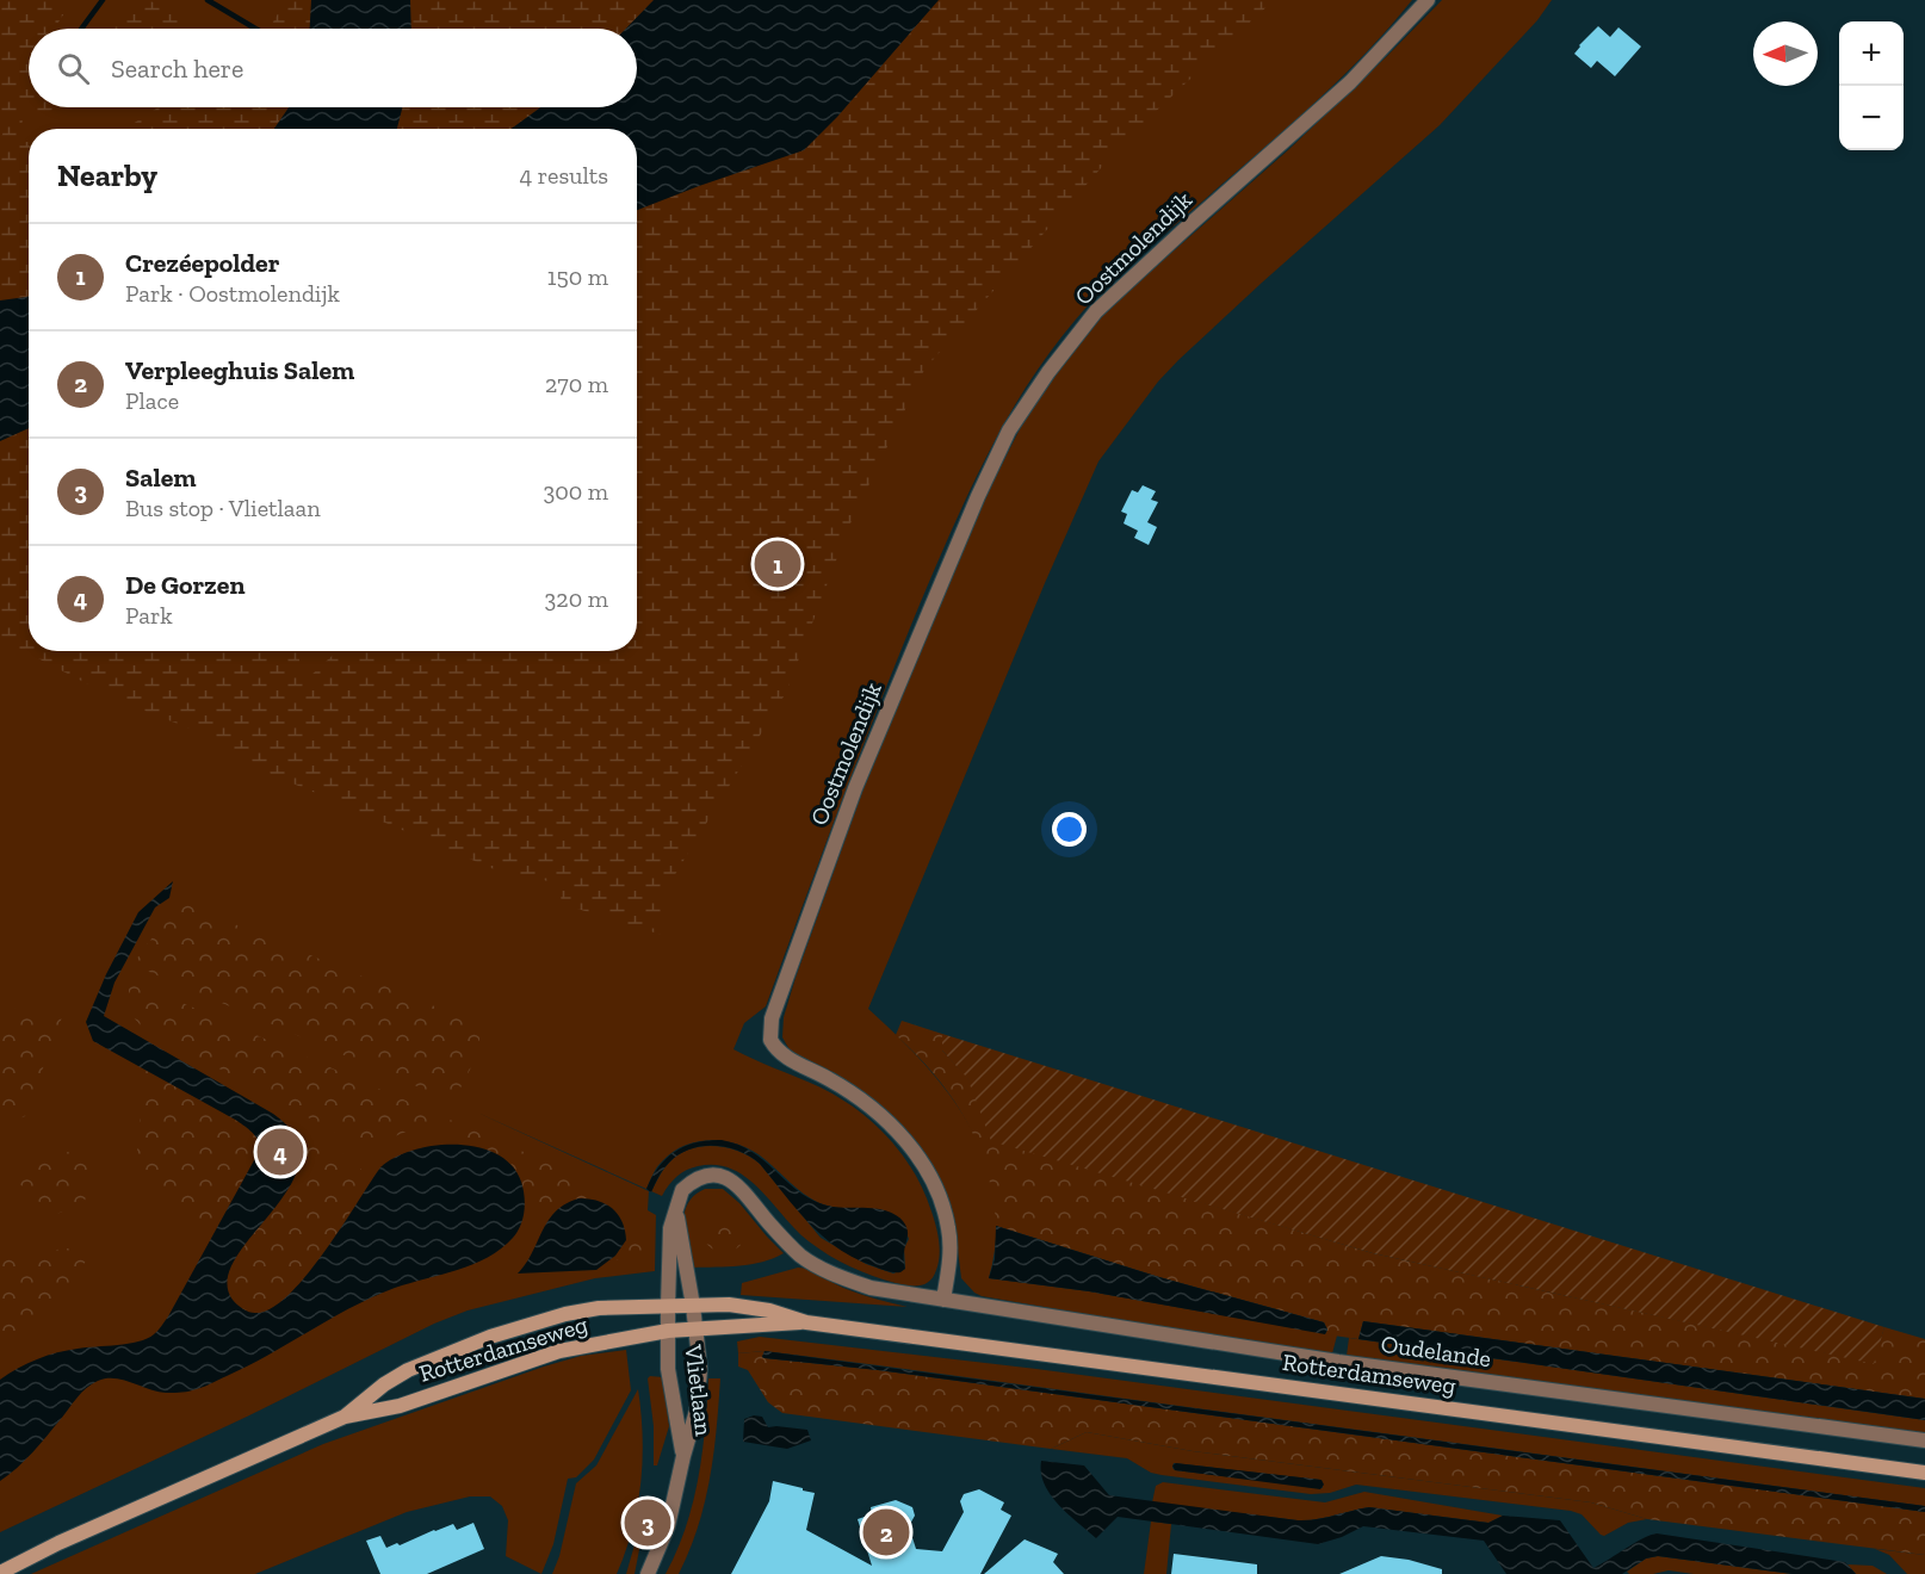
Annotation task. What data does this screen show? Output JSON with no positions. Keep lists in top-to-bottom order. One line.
{"streets":{"main road":["Rotterdamseweg"],"street":["Oostmolendijk","Oudelande","Vlietlaan"]},"crossings":[["Oostmolendijk","Oudelande"],["Rotterdamseweg","Vlietlaan"]],"north":"left","page":{"map_buttons":["+","−"],"search":"Search here","heading":["Nearby","4 results"],"list":[{"mark":"1","name":"Crezéepolder","note":"Park · Oostmolendijk","value":"150 m"},{"mark":"2","name":"Verpleeghuis Salem","note":"Place","value":"270 m"},{"mark":"3","name":"Salem","note":"Bus stop · Vlietlaan","value":"300 m"},{"mark":"4","name":"De Gorzen","note":"Park","value":"320 m"}],"pins":["1","4","3","2"]}}
